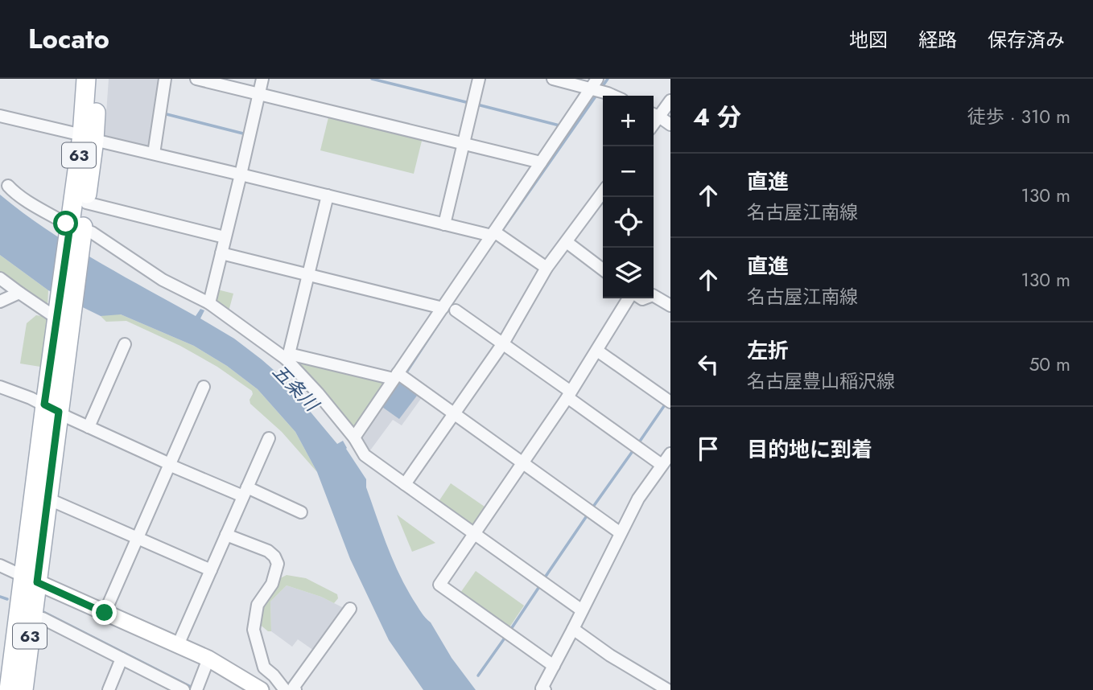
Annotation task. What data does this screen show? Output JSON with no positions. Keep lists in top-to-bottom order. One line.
{"streets":{"main road":["63"]},"water":["五条川"],"page":{"header":"Locato","nav":["地図","経路","保存済み"],"heading":["4 分","徒歩 · 310 m"],"map_buttons":["+","−"],"list":[["直進","名古屋江南線","130 m"],["直進","名古屋江南線","130 m"],["左折","名古屋豊山稲沢線","50 m"],"目的地に到着"]}}
